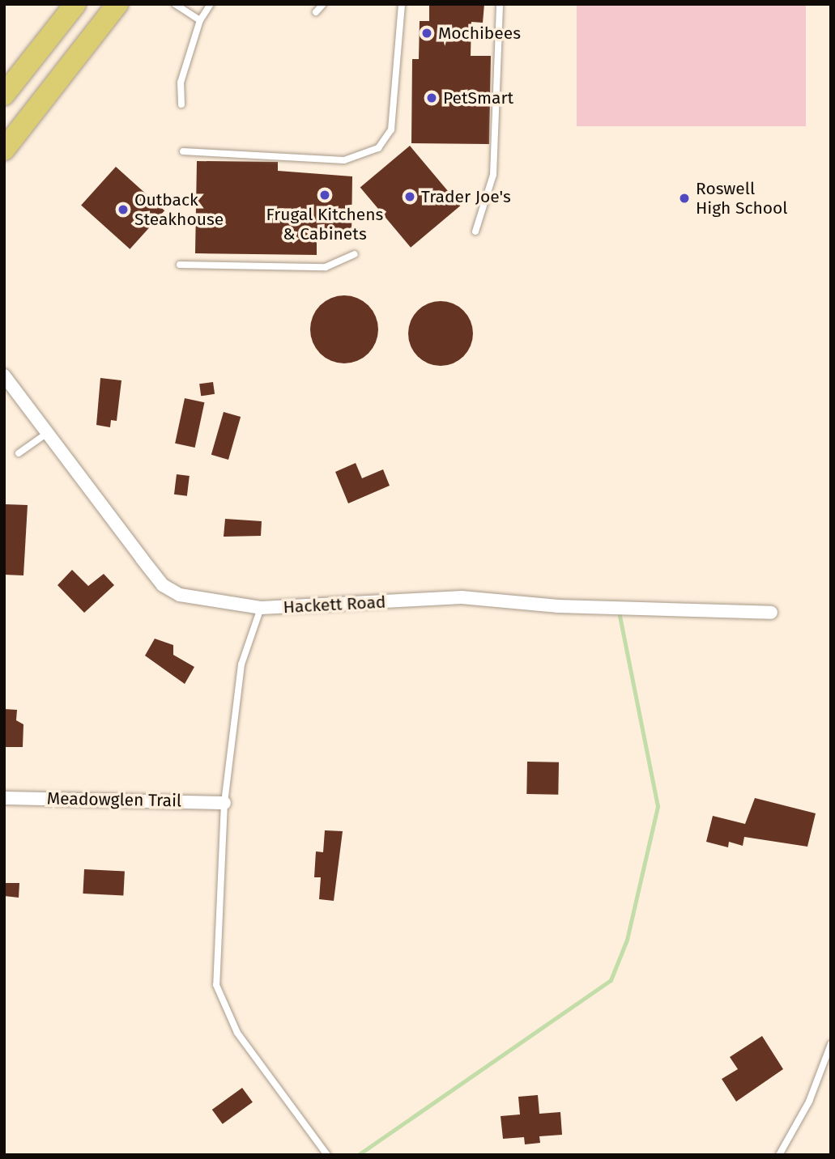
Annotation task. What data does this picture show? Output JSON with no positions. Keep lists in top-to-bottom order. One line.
{"streets":{"street":["Hackett Road","Meadowglen Trail"]},"places":["Mochibees","PetSmart","Frugal Kitchens & Cabinets","Trader Joe's","Roswell High School","Outback Steakhouse"]}
